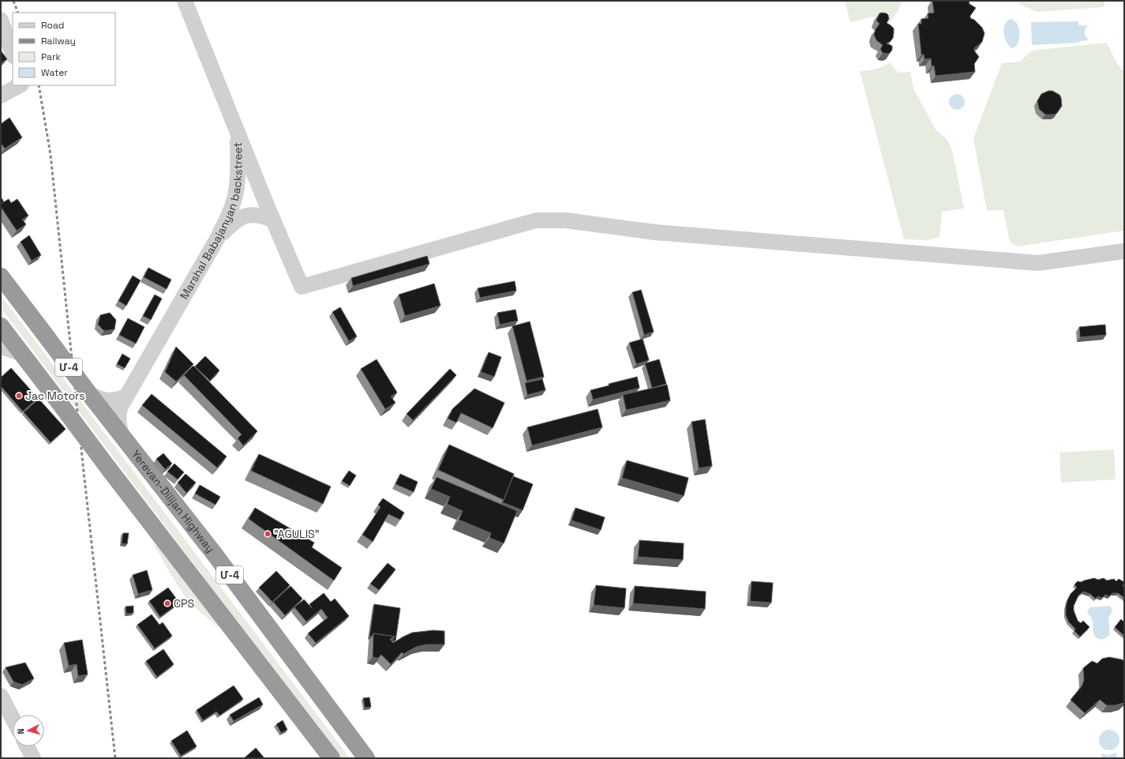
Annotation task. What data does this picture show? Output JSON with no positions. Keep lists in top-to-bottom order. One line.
{"streets":{"highway":["Մ-4","Yerevan-Dilijan Highway"],"street":["Marshal Babajanyan backstreet"]},"crossings":[["Marshal Babajanyan backstreet","Yerevan-Dilijan Highway"]],"places":["Jac Motors","\"AGULIS\"","CPS"],"legend":["Road","Railway","Park","Water"],"north":"left"}
